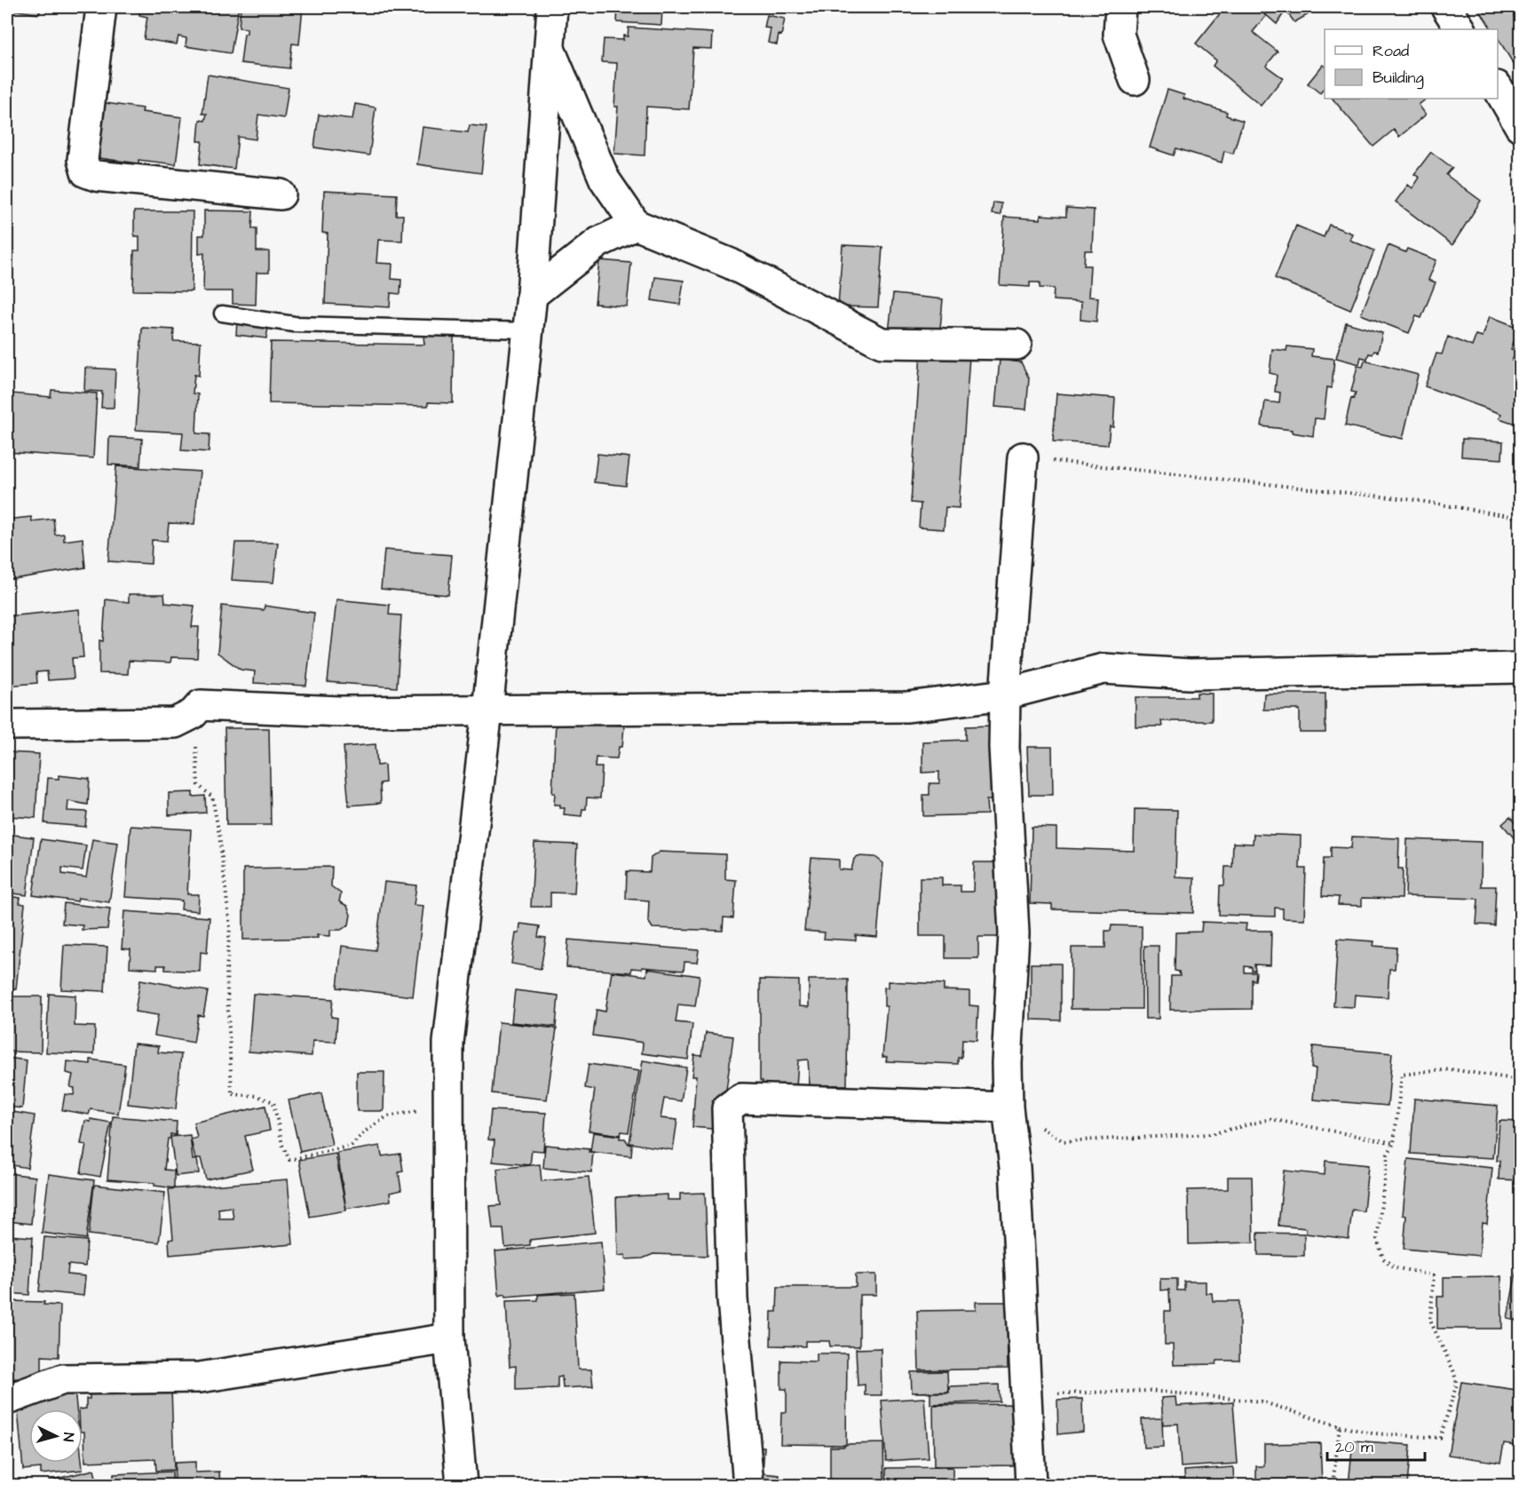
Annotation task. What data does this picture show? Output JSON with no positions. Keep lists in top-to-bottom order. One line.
{"legend":["Road","Building"],"scale_bar":"20 m","north":"right"}
